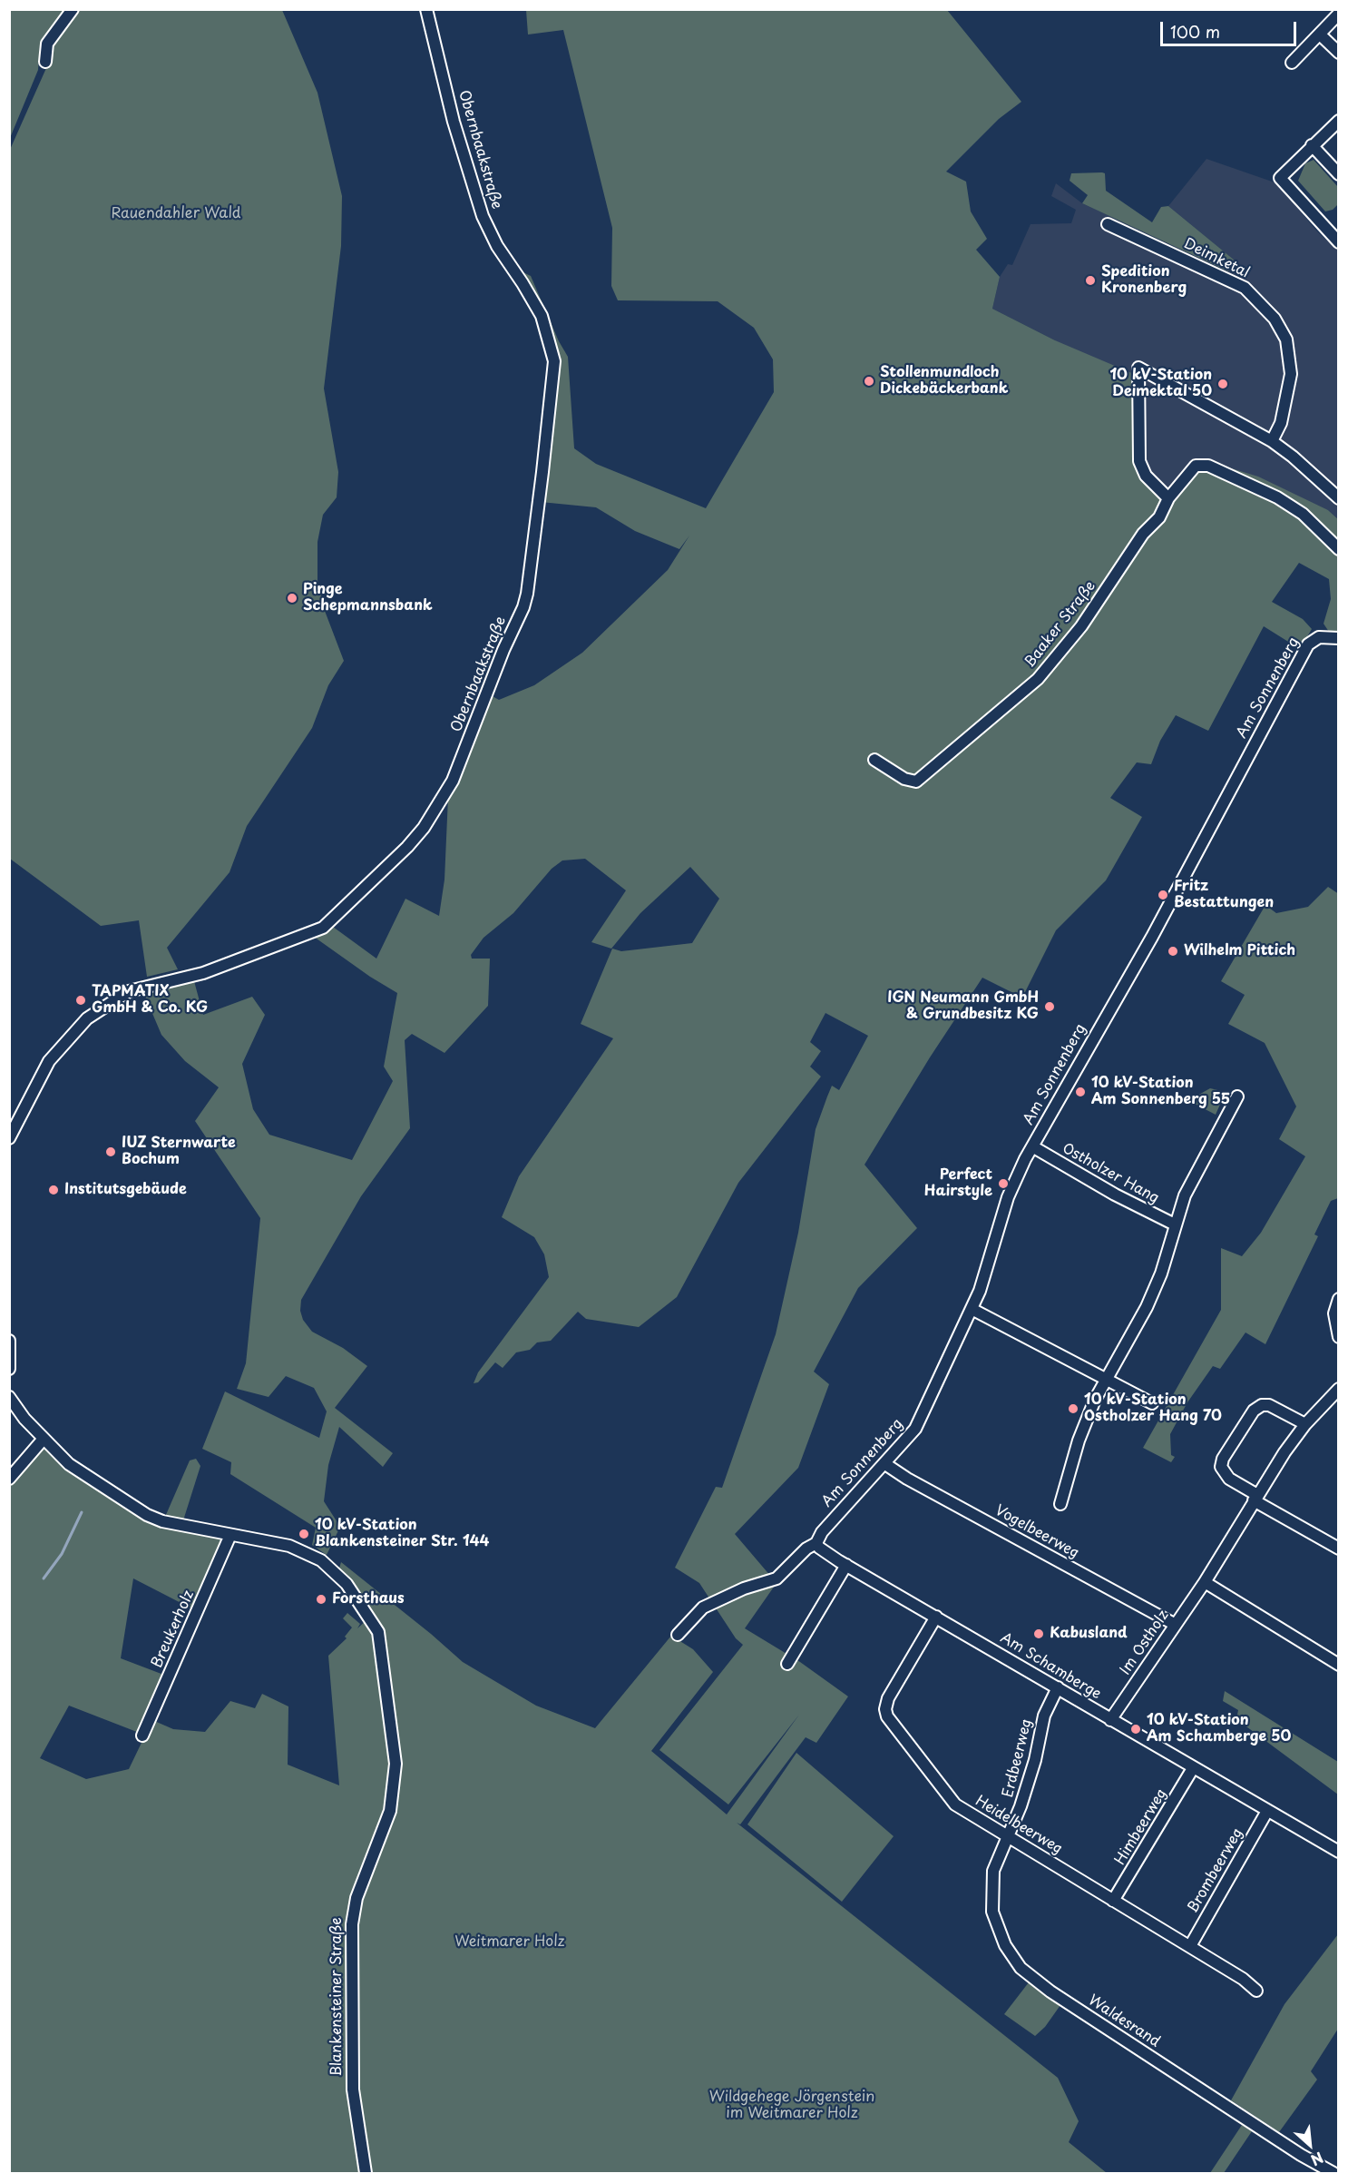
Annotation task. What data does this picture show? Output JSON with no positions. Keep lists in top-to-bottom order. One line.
{"streets":{"street":["Obernbaakstraße","Deimketal","Baaker Straße","Am Sonnenberg","Ostholzer Hang","Vogelbeerweg","Breukerholz","Im Ostholz","Am Schamberge","Erdbeerweg","Heidelbeerweg","Himbeerweg","Brombeerweg","Blankensteiner Straße","Waldesrand"]},"crossings":[["Am Sonnenberg","Ostholzer Hang"],["Am Sonnenberg","Vogelbeerweg"],["Vogelbeerweg","Im Ostholz"],["Breukerholz","Blankensteiner Straße"],["Im Ostholz","Am Schamberge"],["Am Schamberge","Erdbeerweg"],["Am Schamberge","Heidelbeerweg"],["Am Schamberge","Himbeerweg"],["Am Schamberge","Brombeerweg"],["Erdbeerweg","Heidelbeerweg"],["Erdbeerweg","Waldesrand"],["Heidelbeerweg","Himbeerweg"],["Heidelbeerweg","Brombeerweg"],["Heidelbeerweg","Waldesrand"]],"parks":["Rauendahler Wald","Weitmarer Holz","Wildgehege Jörgenstein im Weitmarer Holz"],"places":["Spedition Kronenberg","Stollenmundloch Dickebäckerbank","10 kV-Station Deimektal 50","Pinge Schepmannsbank","Fritz Bestattungen","Wilhelm Pittich","TAPMATIX GmbH & Co. KG","IGN Neumann GmbH & Grundbesitz KG","10 kV-Station Am Sonnenberg 55","IUZ Sternwarte Bochum","Perfect Hairstyle","Institutsgebäude","10 kV-Station Ostholzer Hang 70","10 kV-Station Blankensteiner Str. 144","Forsthaus","Kabusland","10 kV-Station Am Schamberge 50"],"scale_bar":"100 m","north":"bottom right"}
